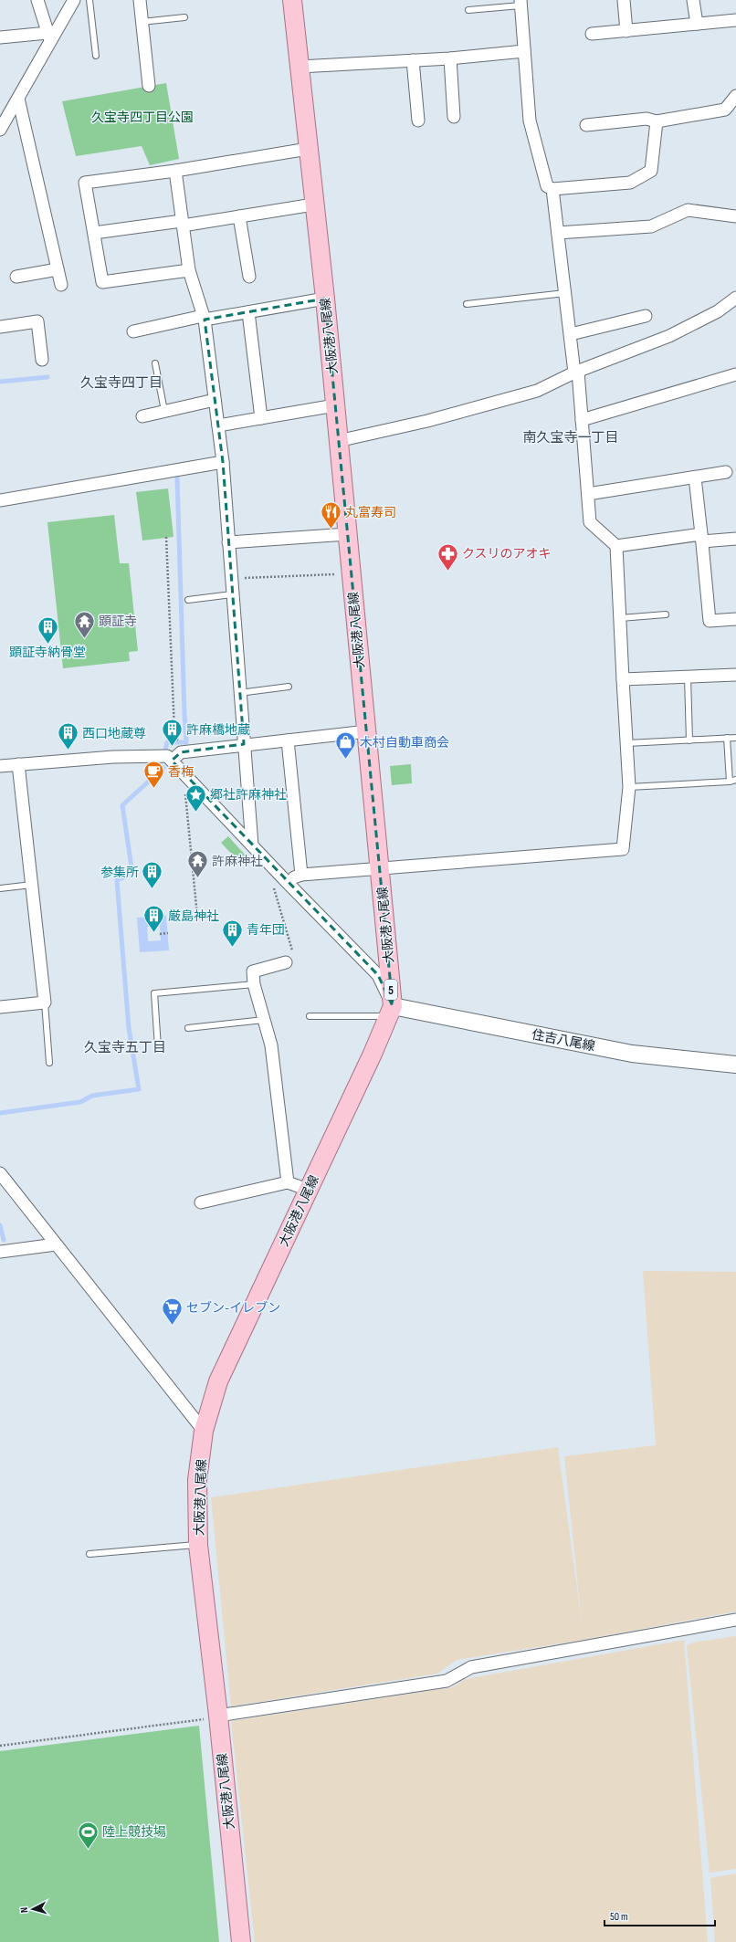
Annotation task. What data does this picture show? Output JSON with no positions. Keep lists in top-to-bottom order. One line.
{"streets":{"main road":["大阪港八尾線","5","住吉八尾線"]},"crossings":[["大阪港八尾線","住吉八尾線"]],"districts":["久宝寺四丁目","南久宝寺一丁目","久宝寺五丁目"],"parks":["久宝寺四丁目公園"],"places":{"restaurant":["丸富寿司"],"pharmacy":["クスリのアオキ"],"temple":["顕証寺","許麻神社"],"building":["顕証寺納骨堂","許麻橋地蔵","西口地蔵尊","参集所","厳島神社","青年団"],"shop":["木村自動車商会"],"cafe":["香梅"],"place":["郷社許麻神社"],"supermarket":["セブン-イレブン"],"sports":["陸上競技場"]},"scale_bar":"50 m","north":"left"}
